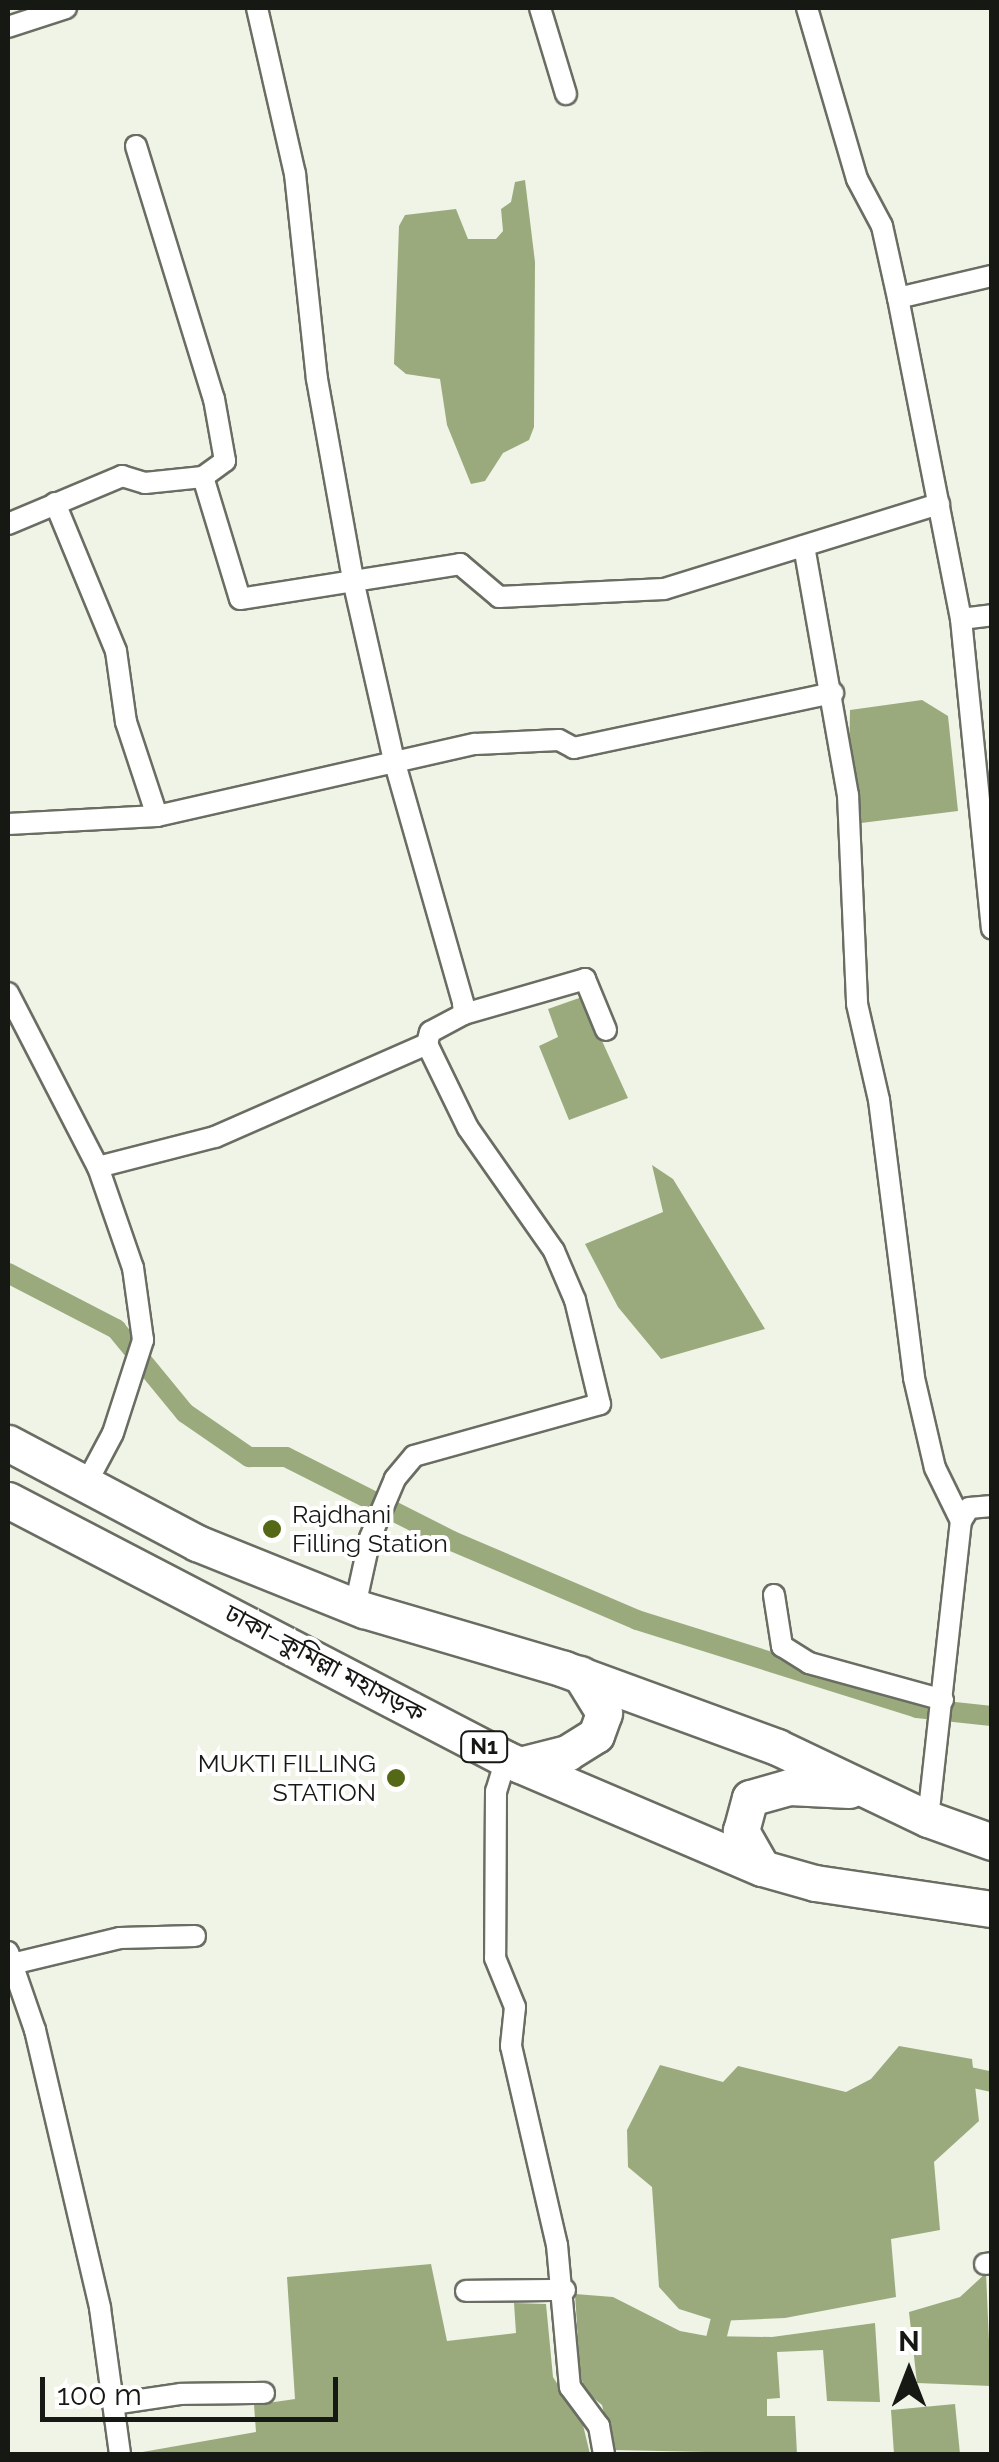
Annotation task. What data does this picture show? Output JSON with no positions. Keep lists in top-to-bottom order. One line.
{"streets":{"highway":["ঢাকা–কুমিল্লা মহাসড়ক","N1"]},"places":["Rajdhani Filling Station","MUKTI FILLING STATION"],"scale_bar":"100 m","north":"top"}
